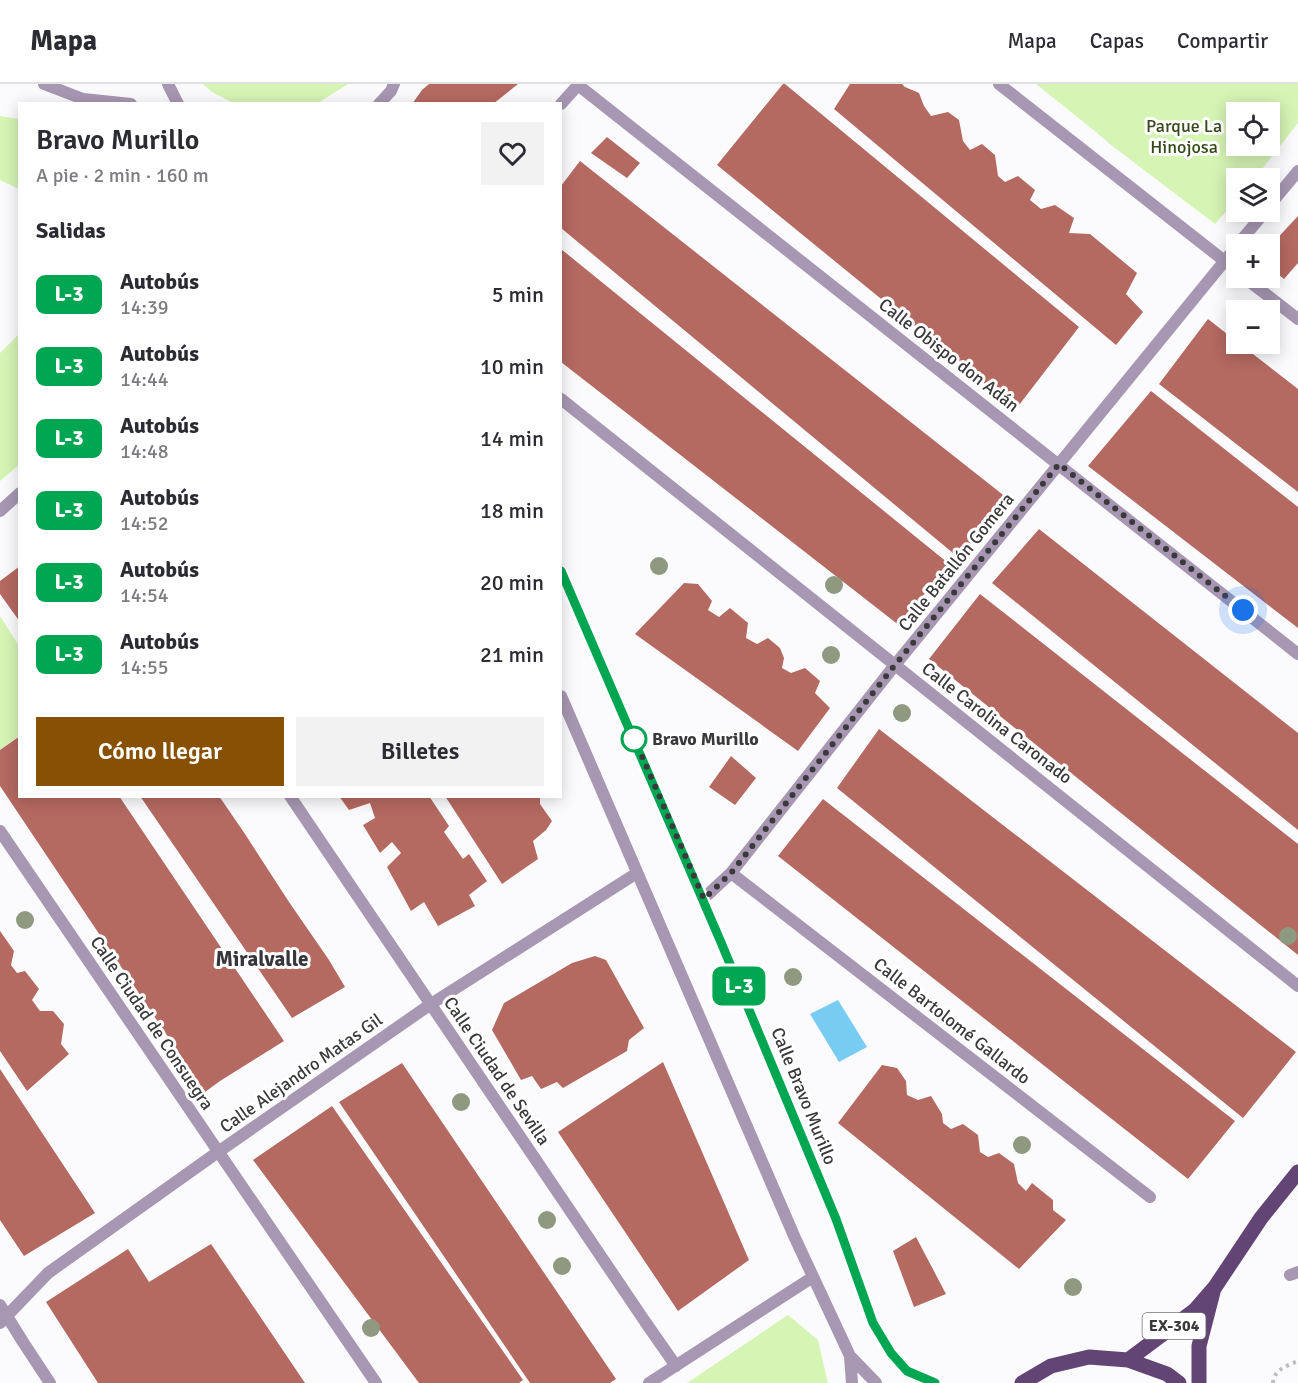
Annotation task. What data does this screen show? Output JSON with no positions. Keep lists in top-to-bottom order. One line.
{"streets":{"main road":["EX-304"],"street":["Calle Obispo don Adán","Calle Batallón Gomera","Calle Carolina Caronado","Calle Bartolomé Gallardo","Calle Ciudad de Consuegra","Calle Ciudad de Sevilla","Calle Alejandro Matas Gil","Calle Bravo Murillo"]},"crossings":[["Calle Obispo don Adán","Calle Batallón Gomera"],["Calle Batallón Gomera","Calle Carolina Caronado"],["Calle Batallón Gomera","Calle Bartolomé Gallardo"],["Calle Batallón Gomera","Calle Bravo Murillo"],["Calle Ciudad de Consuegra","Calle Alejandro Matas Gil"],["Calle Ciudad de Sevilla","Calle Alejandro Matas Gil"]],"districts":["Miralvalle"],"parks":["Parque La Hinojosa"],"places":["Bravo Murillo"],"lines":["bus line L-3"],"page":{"header":"Mapa","nav":["Mapa","Capas","Compartir"],"on_map":"L-3","map_buttons":["+","−"],"heading":[["Bravo Murillo","A pie · 2 min · 160 m"],"Salidas"],"list":[{"mark":"L-3","name":"Autobús","note":"14:39","value":"5 min"},{"mark":"L-3","name":"Autobús","note":"14:44","value":"10 min"},{"mark":"L-3","name":"Autobús","note":"14:48","value":"14 min"},{"mark":"L-3","name":"Autobús","note":"14:52","value":"18 min"},{"mark":"L-3","name":"Autobús","note":"14:54","value":"20 min"},{"mark":"L-3","name":"Autobús","note":"14:55","value":"21 min"}],"buttons":["Cómo llegar","Billetes"]}}
